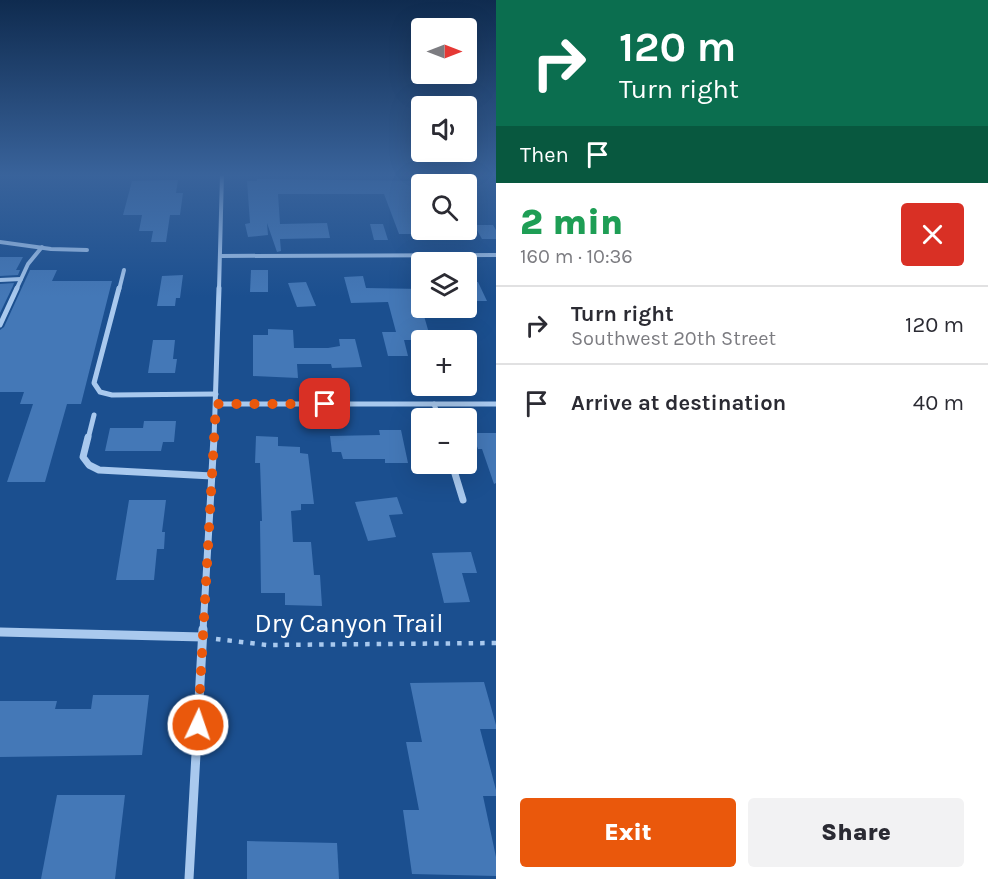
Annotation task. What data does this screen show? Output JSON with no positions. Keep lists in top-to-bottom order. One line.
{"streets":{"path":["Dry Canyon Trail"]},"north":"right","page":{"turn":["120 m","Turn right"],"map_buttons":["+","−"],"then":"Then","heading":["2 min","160 m · 10:36"],"list":[{"name":"Turn right","note":"Southwest 20th Street","value":"120 m"},{"name":"Arrive at destination","value":"40 m"}],"buttons":["Exit","Share"]}}
